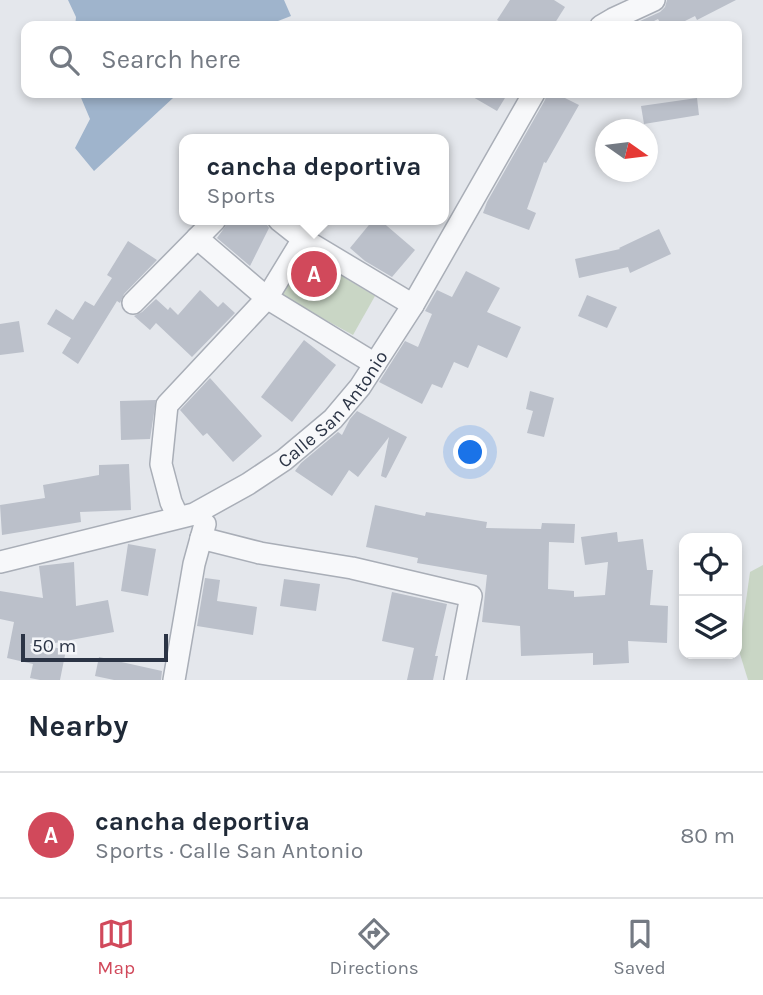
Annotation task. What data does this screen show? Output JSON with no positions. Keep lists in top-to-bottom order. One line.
{"streets":{"street":["Calle San Antonio"]},"scale_bar":"50 m","north":"right","page":{"search":"Search here","popup":["cancha deportiva","Sports"],"pins":"A","scale":"50 m","heading":"Nearby","list":[{"mark":"A","name":"cancha deportiva","note":"Sports · Calle San Antonio","value":"80 m"}],"nav":["Map","Directions","Saved"]}}
